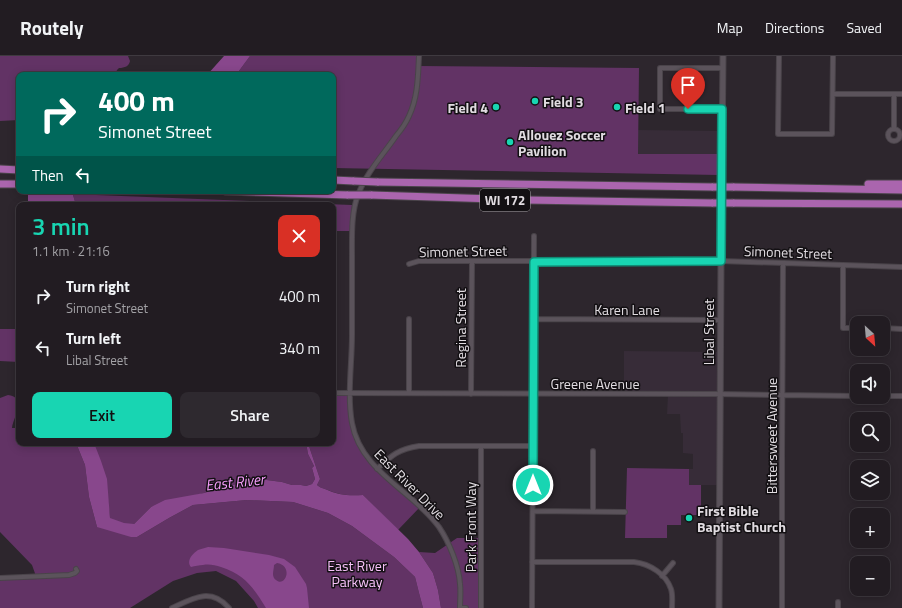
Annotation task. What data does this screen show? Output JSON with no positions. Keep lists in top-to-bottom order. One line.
{"streets":{"highway":["WI 172"],"street":["Simonet Street","Karen Lane","Regina Street","Libal Street","Greene Avenue","Bittersweet Avenue","East River Drive","Park Front Way"]},"crossings":[["Simonet Street","Regina Street"],["Simonet Street","Libal Street"],["Simonet Street","Bittersweet Avenue"],["Karen Lane","Libal Street"],["Regina Street","Greene Avenue"],["Libal Street","Greene Avenue"],["Greene Avenue","Bittersweet Avenue"],["Greene Avenue","East River Drive"]],"water":["East River"],"parks":["East River Parkway"],"places":["Field 3","Field 4","Field 1","Allouez Soccer Pavilion","First Bible Baptist Church"],"north":"bottom right","page":{"header":"Routely","nav":["Map","Directions","Saved"],"turn":["400 m","Simonet Street"],"then":"Then","heading":["3 min","1.1 km · 21:16"],"list":[{"name":"Turn right","note":"Simonet Street","value":"400 m"},{"name":"Turn left","note":"Libal Street","value":"340 m"}],"map_buttons":["+","−"],"buttons":["Exit","Share"]}}
